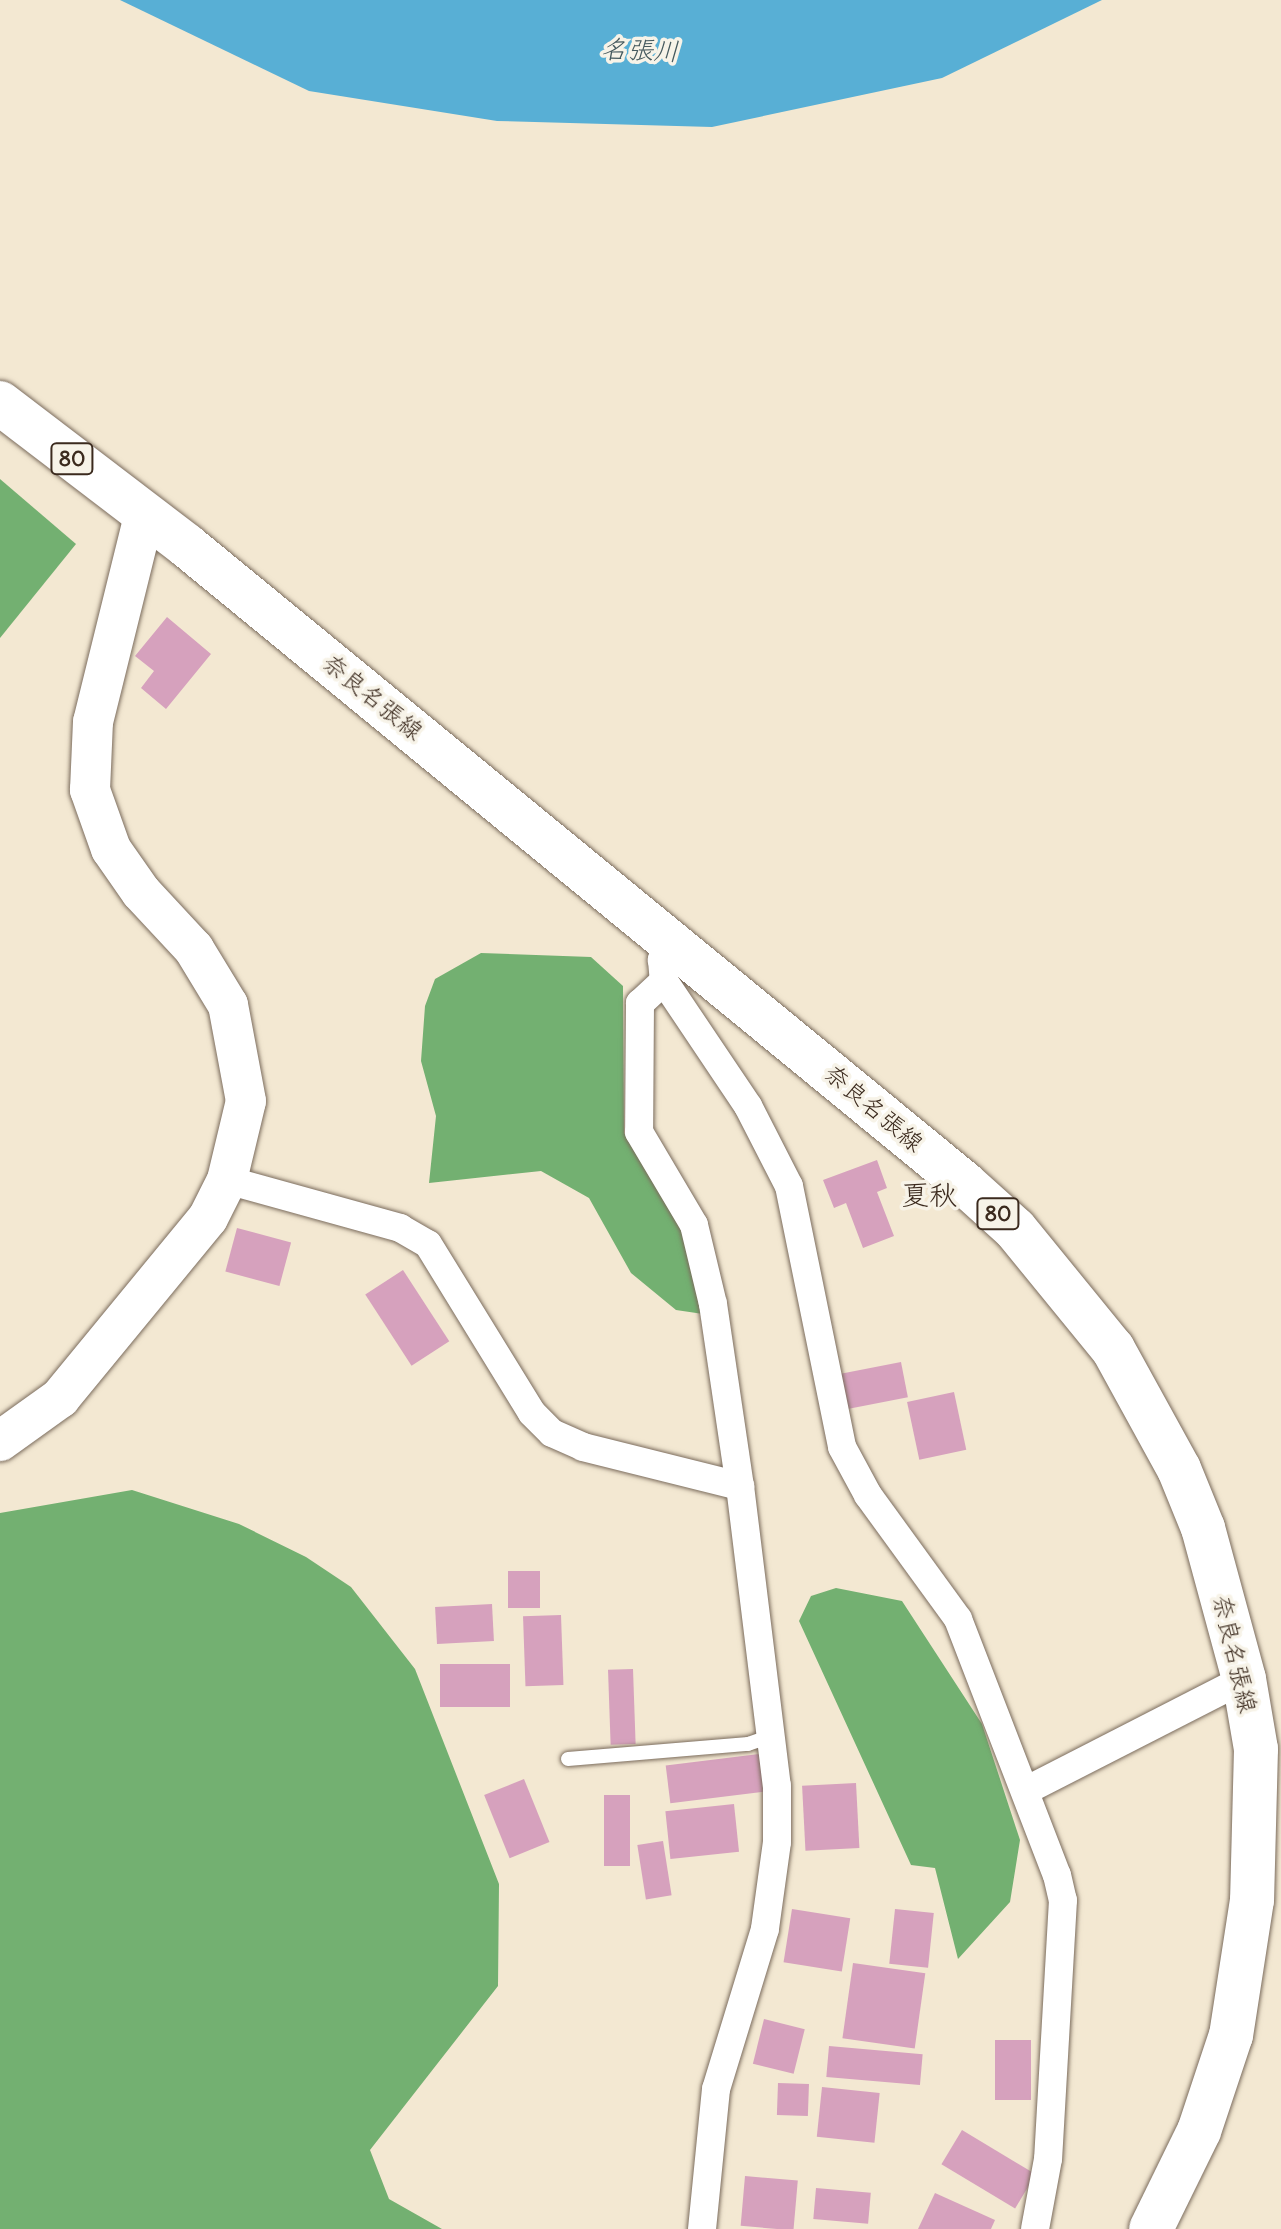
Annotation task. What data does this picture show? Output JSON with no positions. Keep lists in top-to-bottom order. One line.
{"streets":{"main road":["80","奈良名張線"]},"districts":["夏秋"],"water":["名張川"]}
